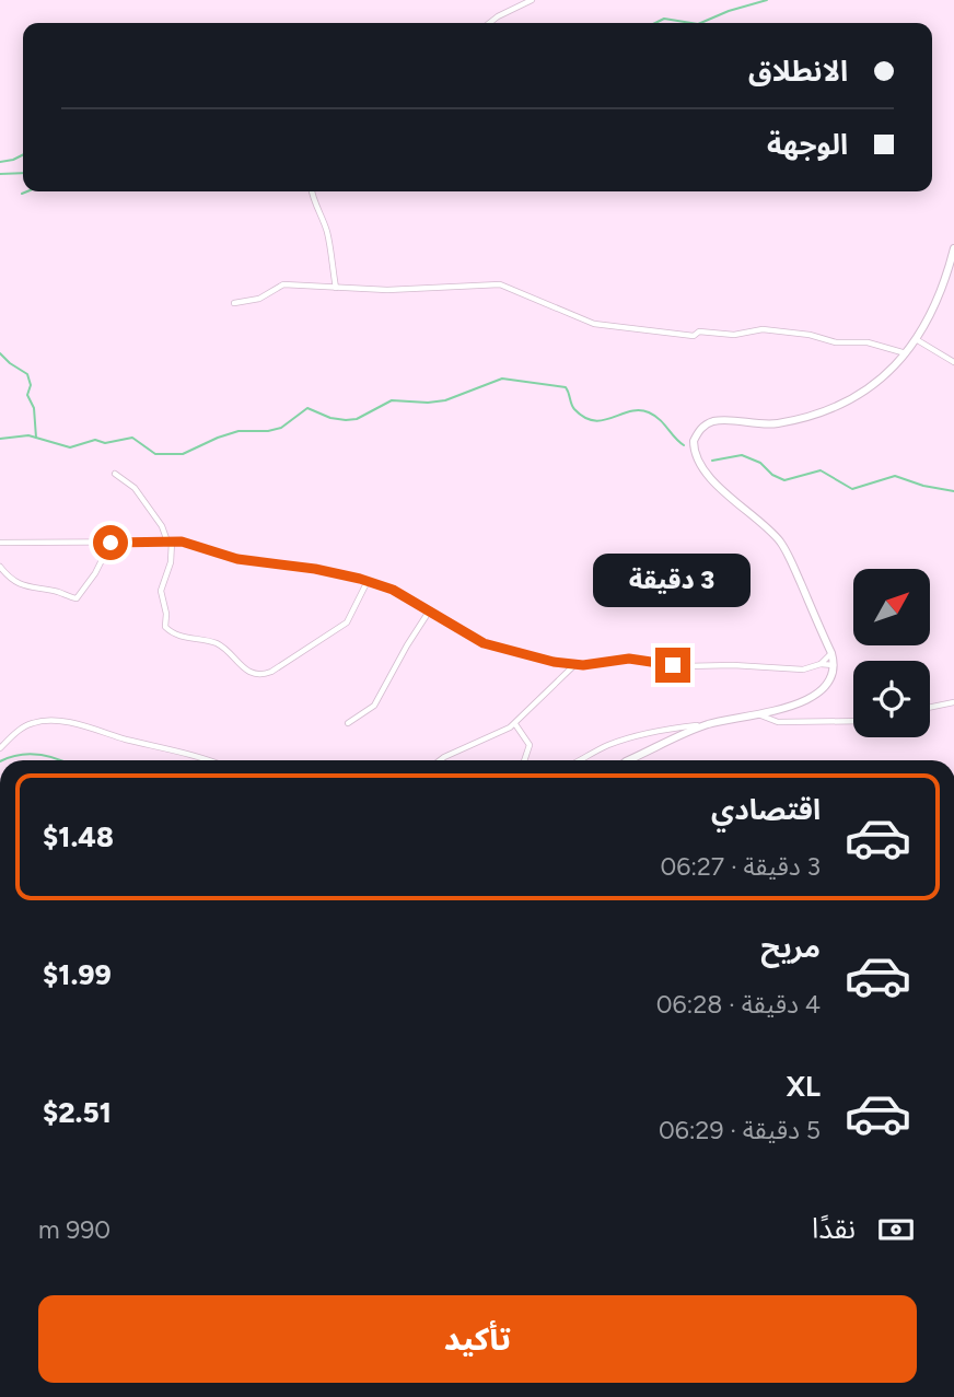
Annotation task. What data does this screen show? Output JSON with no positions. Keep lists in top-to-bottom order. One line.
{"north":"top right","page":{"banner":["الانطلاق","الوجهة"],"bubble":"3 دقيقة","list":[{"name":"اقتصادي","note":"3 دقيقة · 06:27","value":"$1.48"},{"name":"مريح","note":"4 دقيقة · 06:28","value":"$1.99"},{"name":"XL","note":"5 دقيقة · 06:29","value":"$2.51"}],"pay":["نقدًا","990 m"],"buttons":"تأكيد"}}
